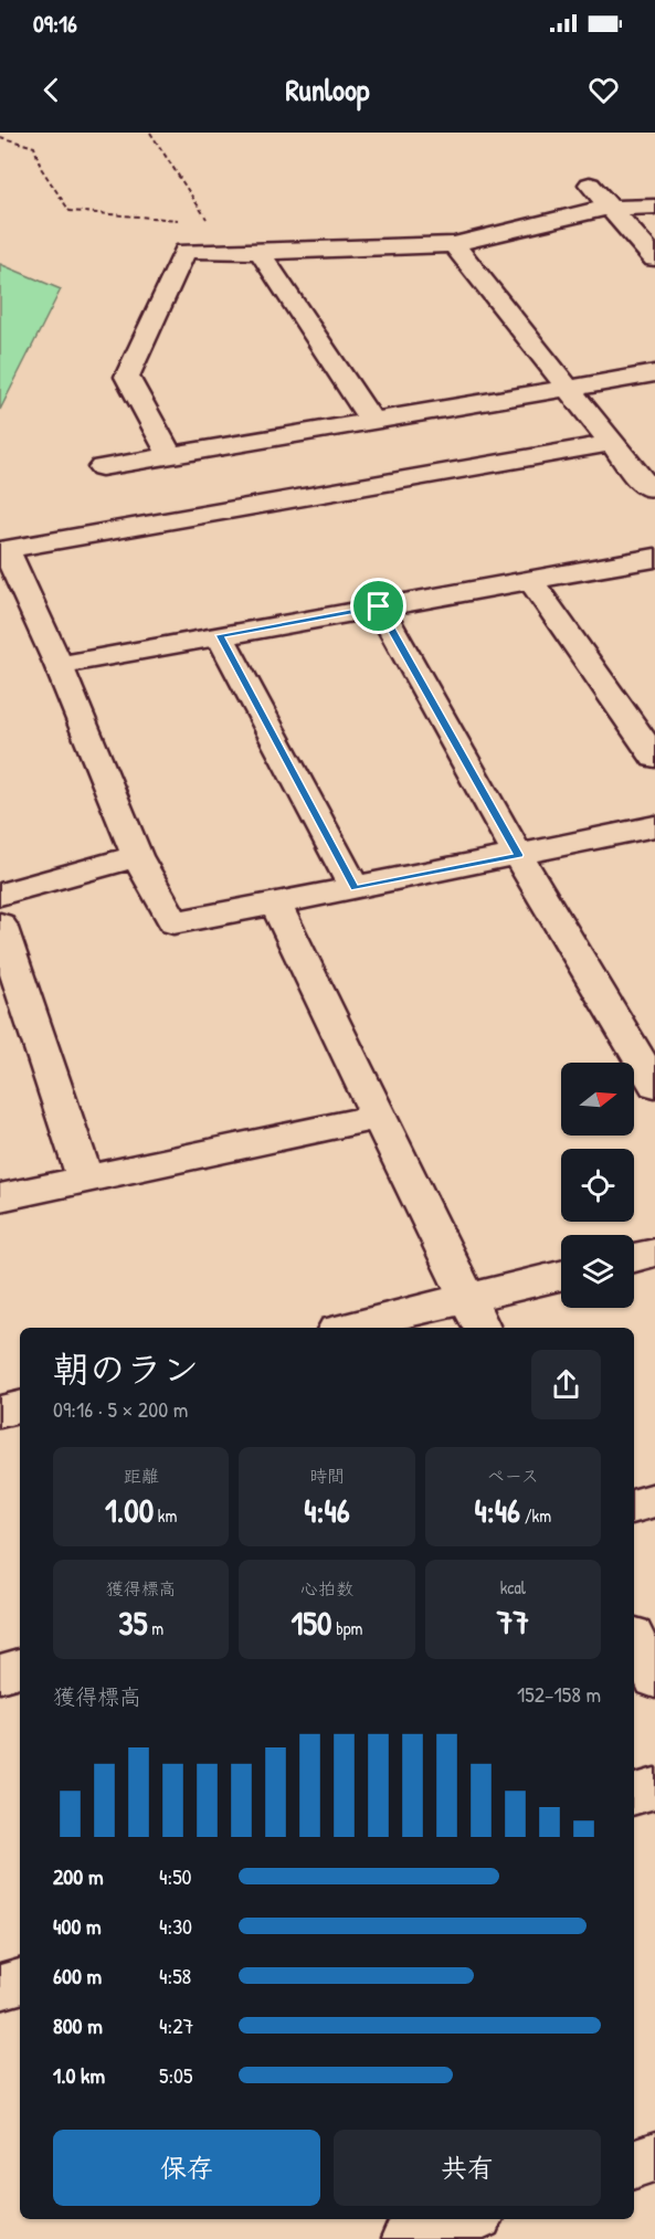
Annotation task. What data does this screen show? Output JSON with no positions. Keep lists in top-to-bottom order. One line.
{"north":"right","page":{"status":"09:16","header":"Runloop","heading":["朝のラン","09:16 · 5 × 200 m"],"stats":[["距離","1.00 km"],["時間","4:46"],["ペース","4:46 /km"],["獲得標高","35 m"],["心拍数","150 bpm"],["kcal","77"]],"chart":["獲得標高","152–158 m"],"list":[{"name":"200 m","note":"4:50"},{"name":"400 m","note":"4:30"},{"name":"600 m","note":"4:58"},{"name":"800 m","note":"4:27"},{"name":"1.0 km","note":"5:05"}],"buttons":["保存","共有"]}}
